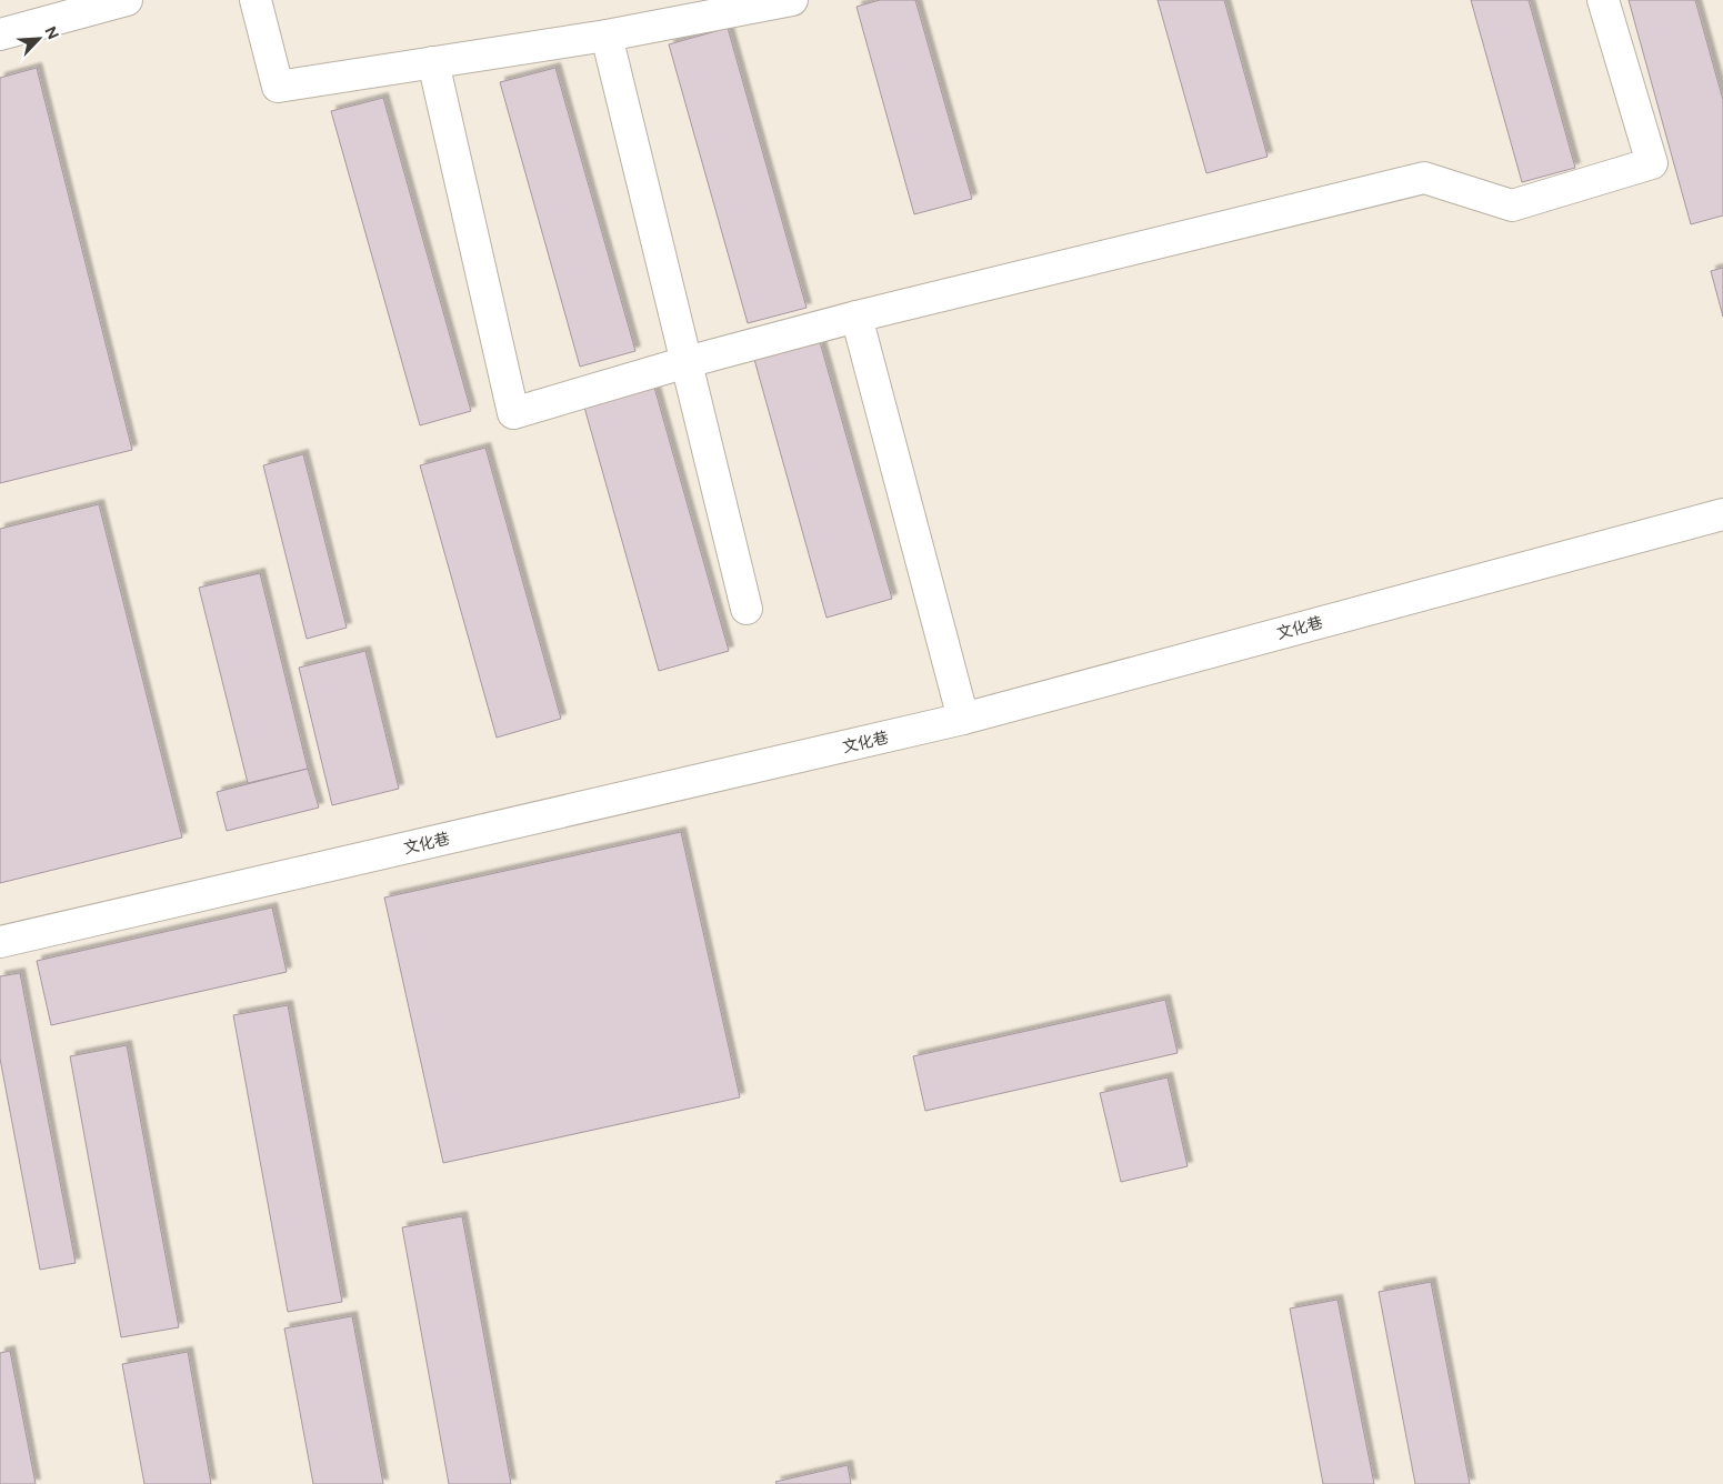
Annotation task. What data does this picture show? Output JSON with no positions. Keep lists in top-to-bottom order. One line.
{"streets":{"street":["文化巷"]},"north":"top right"}
